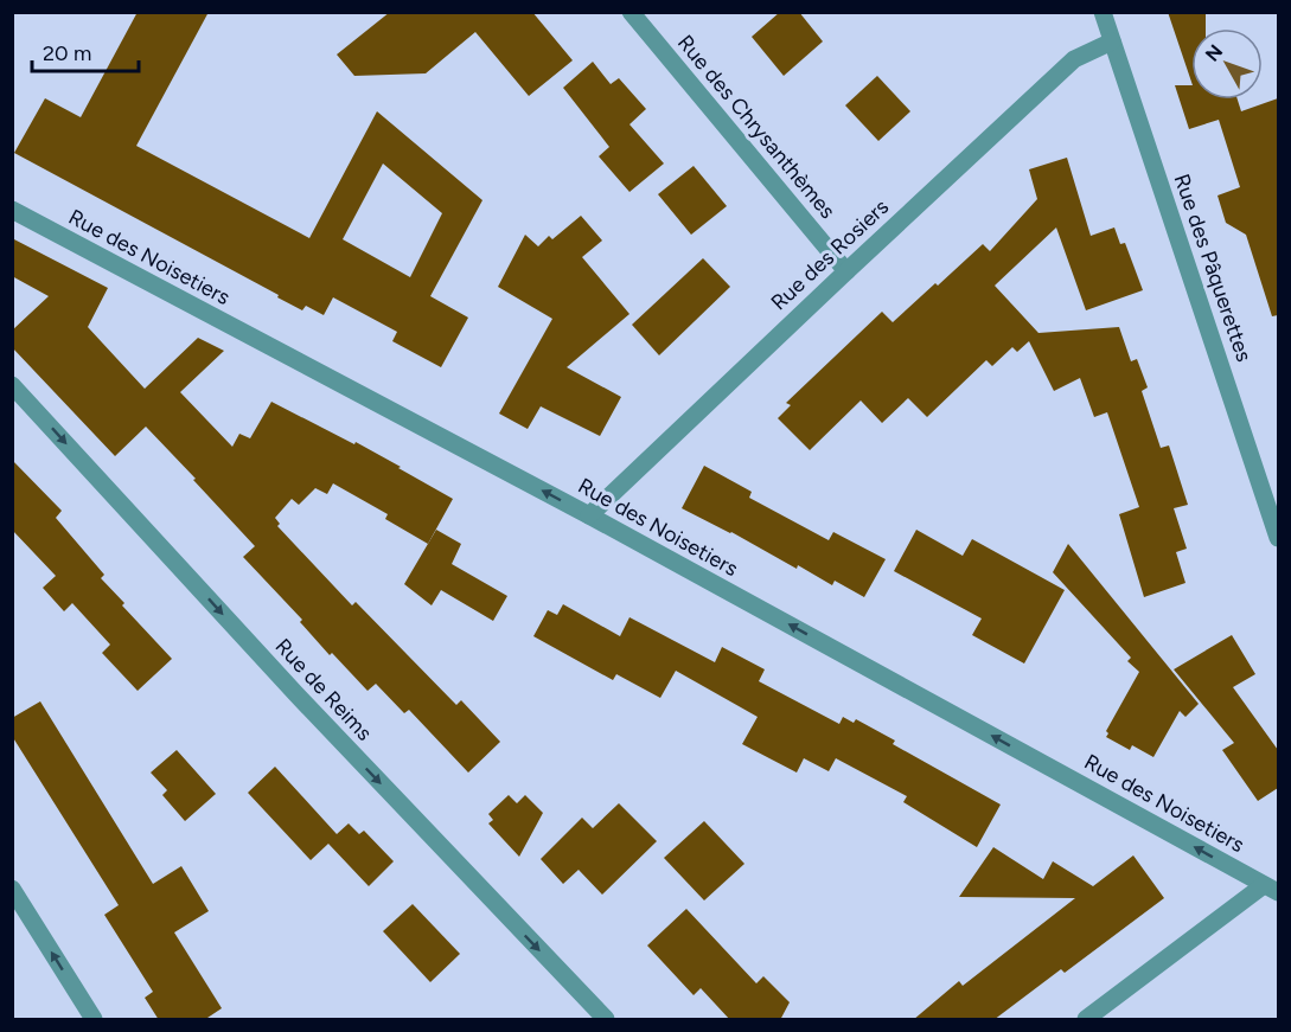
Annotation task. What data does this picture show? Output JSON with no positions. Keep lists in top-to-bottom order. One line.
{"streets":{"street":["Rue des Chrysanthèmes","Rue des Rosiers","Rue des Noisetiers","Rue des Pâquerettes","Rue de Reims"]},"crossings":[["Rue des Chrysanthèmes","Rue des Rosiers"],["Rue des Rosiers","Rue des Noisetiers"],["Rue des Rosiers","Rue des Pâquerettes"]],"one_way":["Rue des Noisetiers","Rue de Reims"],"scale_bar":"20 m","north":"top left"}
